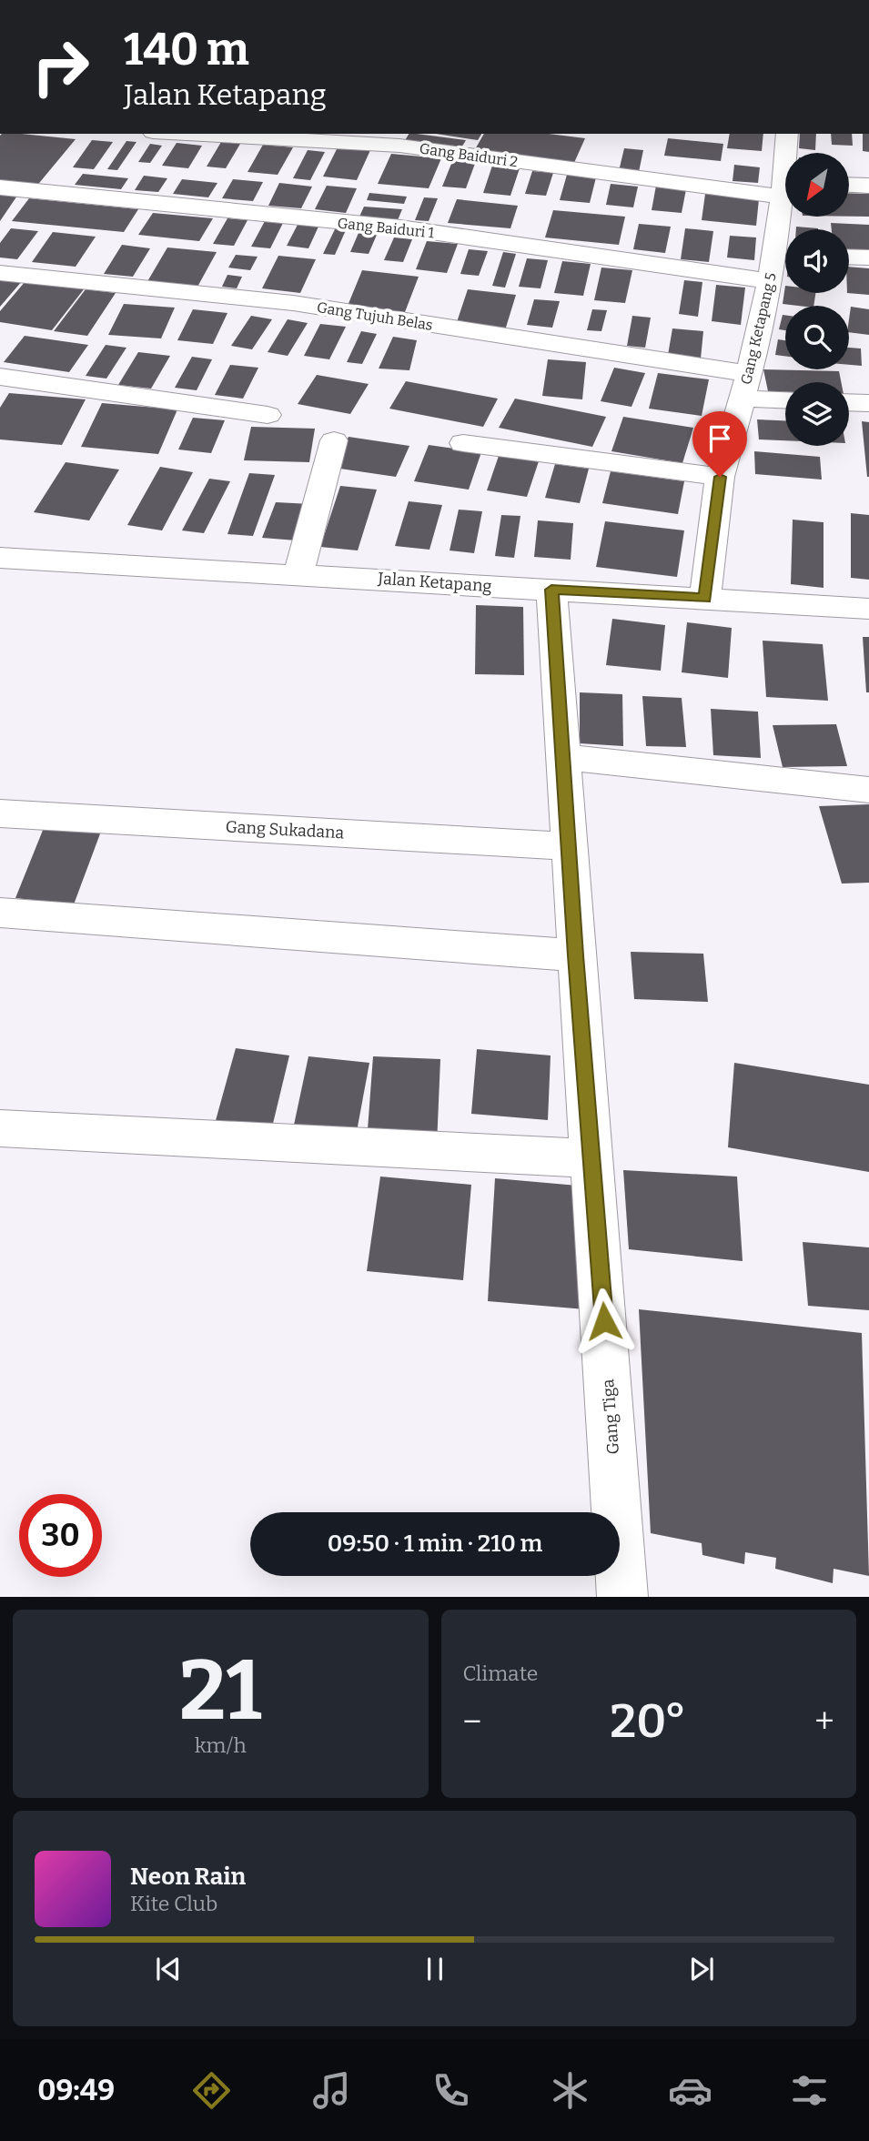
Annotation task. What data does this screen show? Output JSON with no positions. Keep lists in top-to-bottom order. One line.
{"streets":{"street":["Gang Baiduri 2","Gang Baiduri 1","Gang Tujuh Belas","Gang Ketapang 5","Jalan Ketapang","Gang Sukadana","Gang Tiga"]},"crossings":[["Gang Baiduri 1","Gang Ketapang 5"],["Gang Tujuh Belas","Gang Ketapang 5"],["Gang Ketapang 5","Jalan Ketapang"],["Jalan Ketapang","Gang Tiga"],["Gang Sukadana","Gang Tiga"]],"north":"bottom left","page":{"turn":["140 m","Jalan Ketapang"],"limit":"30","trip":"09:50 · 1 min · 210 m","tile":[["21","km/h"],"Climate"],"heat":["−","20°","+"],"song":["Neon Rain","Kite Club"],"tabs":"09:49"}}
